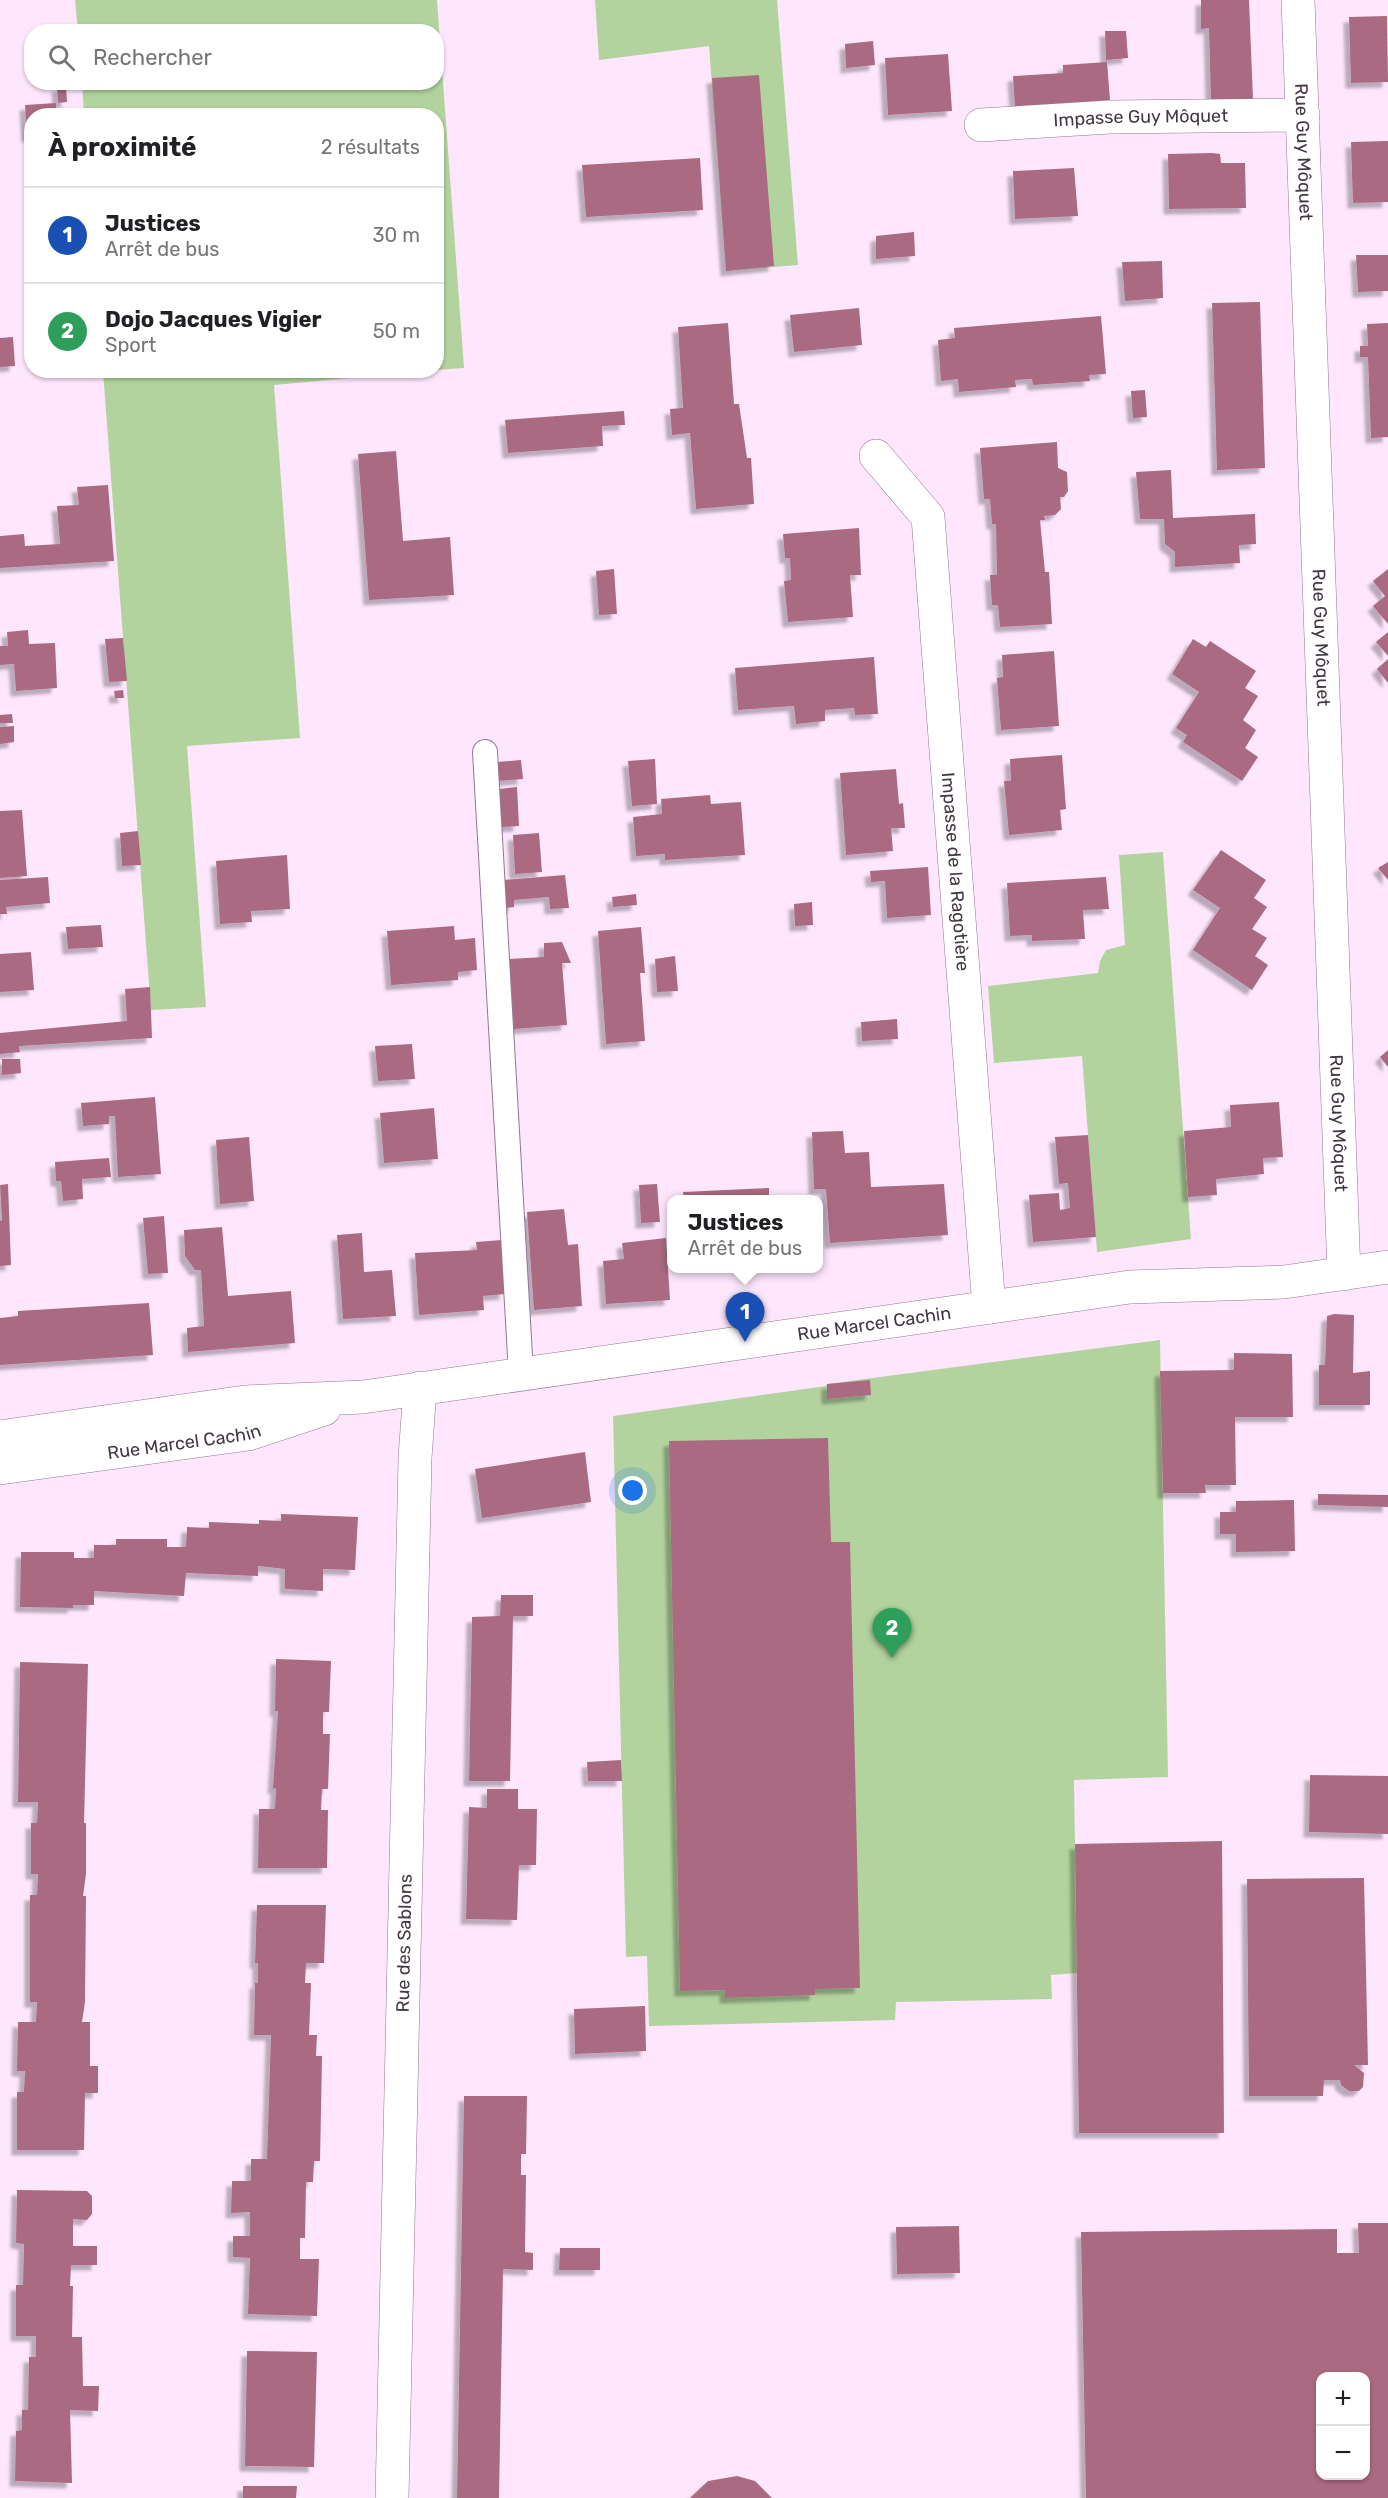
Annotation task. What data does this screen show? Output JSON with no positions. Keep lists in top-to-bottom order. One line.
{"streets":{"street":["Impasse Guy Môquet","Rue Guy Môquet","Impasse de la Ragotière","Rue Marcel Cachin","Rue des Sablons"]},"crossings":[["Impasse Guy Môquet","Rue Guy Môquet"],["Rue Guy Môquet","Rue Marcel Cachin"],["Impasse de la Ragotière","Rue Marcel Cachin"],["Rue Marcel Cachin","Rue des Sablons"]],"page":{"search":"Rechercher","heading":["À proximité","2 résultats"],"list":[{"mark":"1","name":"Justices","note":"Arrêt de bus","value":"30 m"},{"mark":"2","name":"Dojo Jacques Vigier","note":"Sport","value":"50 m"}],"popup":["Justices","Arrêt de bus"],"pins":["1","2"],"map_buttons":["+","−"]}}
